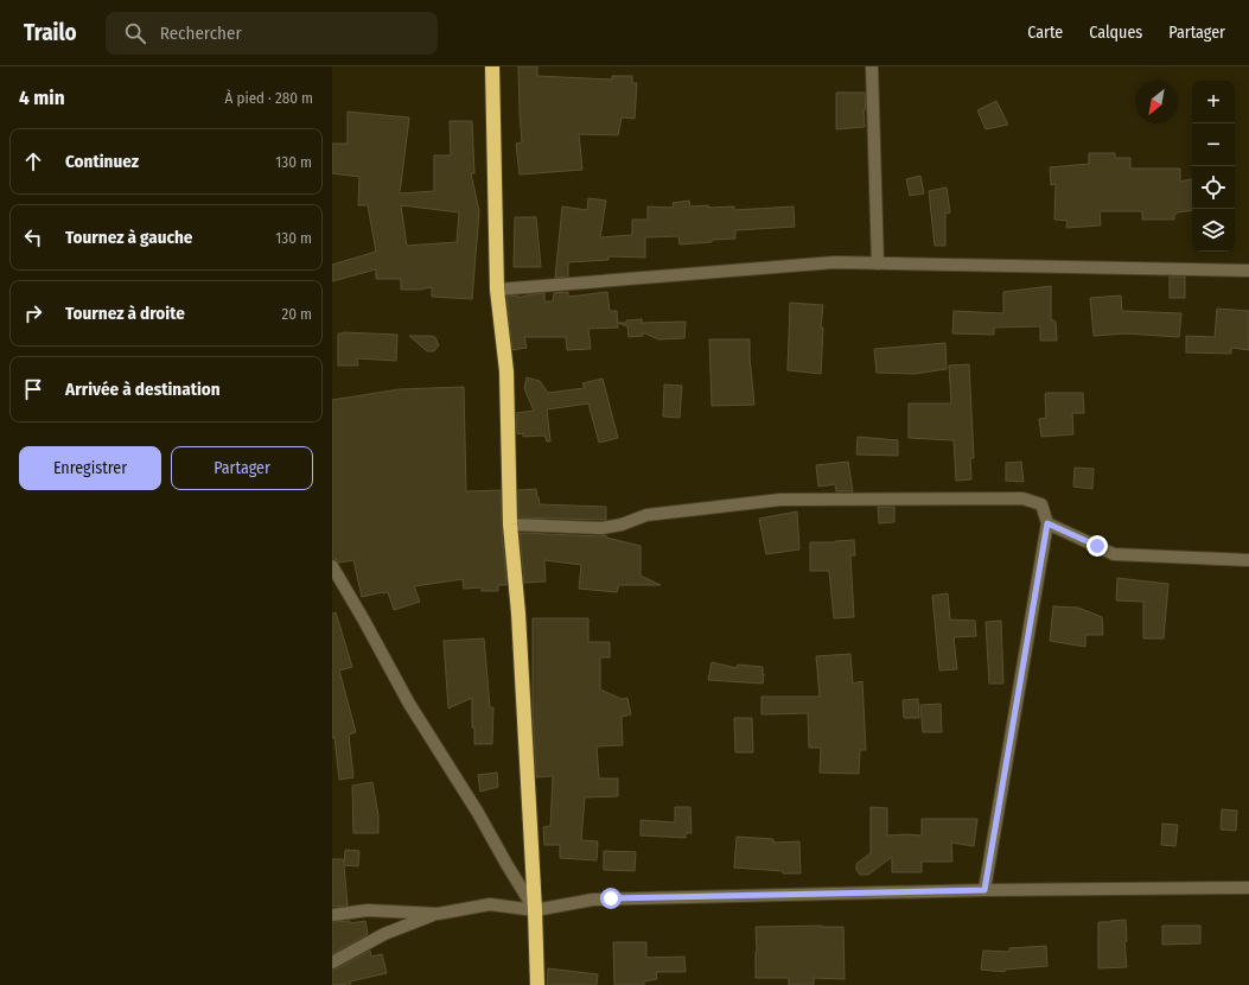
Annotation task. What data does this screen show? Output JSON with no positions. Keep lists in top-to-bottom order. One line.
{"north":"bottom left","page":{"header":"Trailo","search":"Rechercher","nav":["Carte","Calques","Partager"],"heading":["4 min","À pied · 280 m"],"map_buttons":["+","−"],"list":[["Continuez","130 m"],["Tournez à gauche","130 m"],["Tournez à droite","20 m"],"Arrivée à destination"],"buttons":["Enregistrer","Partager"]}}
